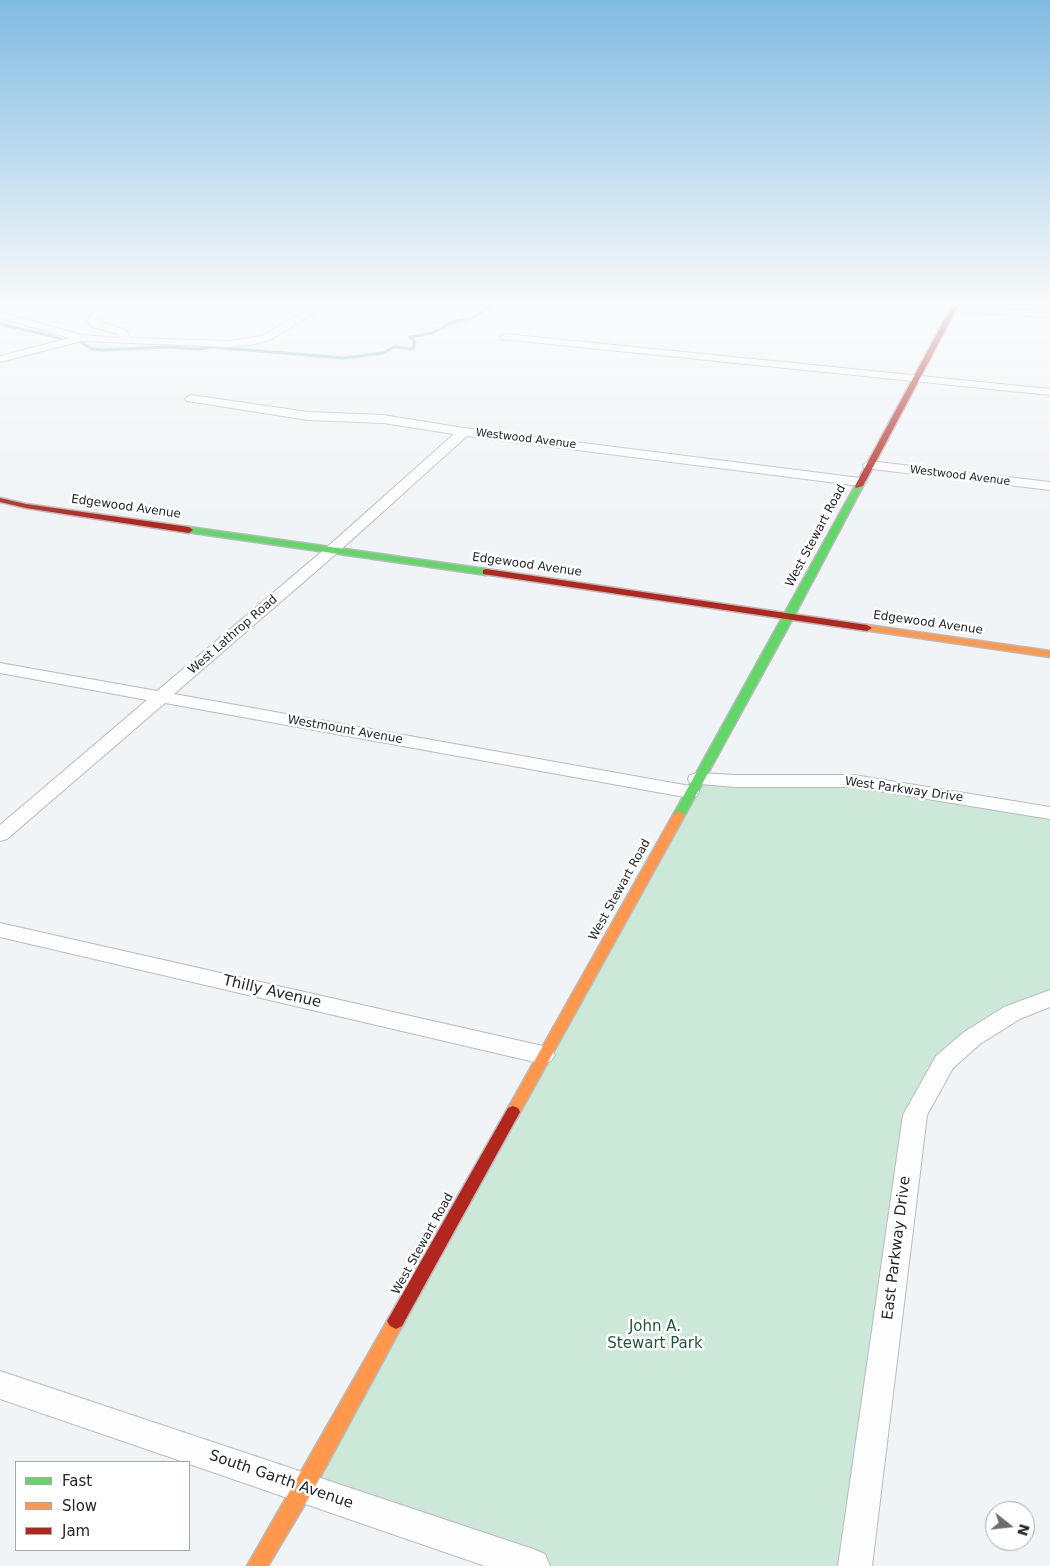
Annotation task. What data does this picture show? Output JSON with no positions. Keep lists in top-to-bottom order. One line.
{"streets":{"street":["Westwood Avenue","Edgewood Avenue","West Stewart Road","West Lathrop Road","Westmount Avenue","West Parkway Drive","Thilly Avenue","East Parkway Drive","South Garth Avenue"]},"crossings":[["Westwood Avenue","West Stewart Road"],["Westwood Avenue","West Lathrop Road"],["Edgewood Avenue","West Stewart Road"],["Edgewood Avenue","West Lathrop Road"],["West Stewart Road","Westmount Avenue"],["West Stewart Road","West Parkway Drive"],["West Stewart Road","Thilly Avenue"],["West Stewart Road","South Garth Avenue"],["West Lathrop Road","Westmount Avenue"],["Westmount Avenue","West Parkway Drive"]],"parks":["John A. Stewart Park"],"legend":["Fast","Slow","Jam"],"north":"right"}
